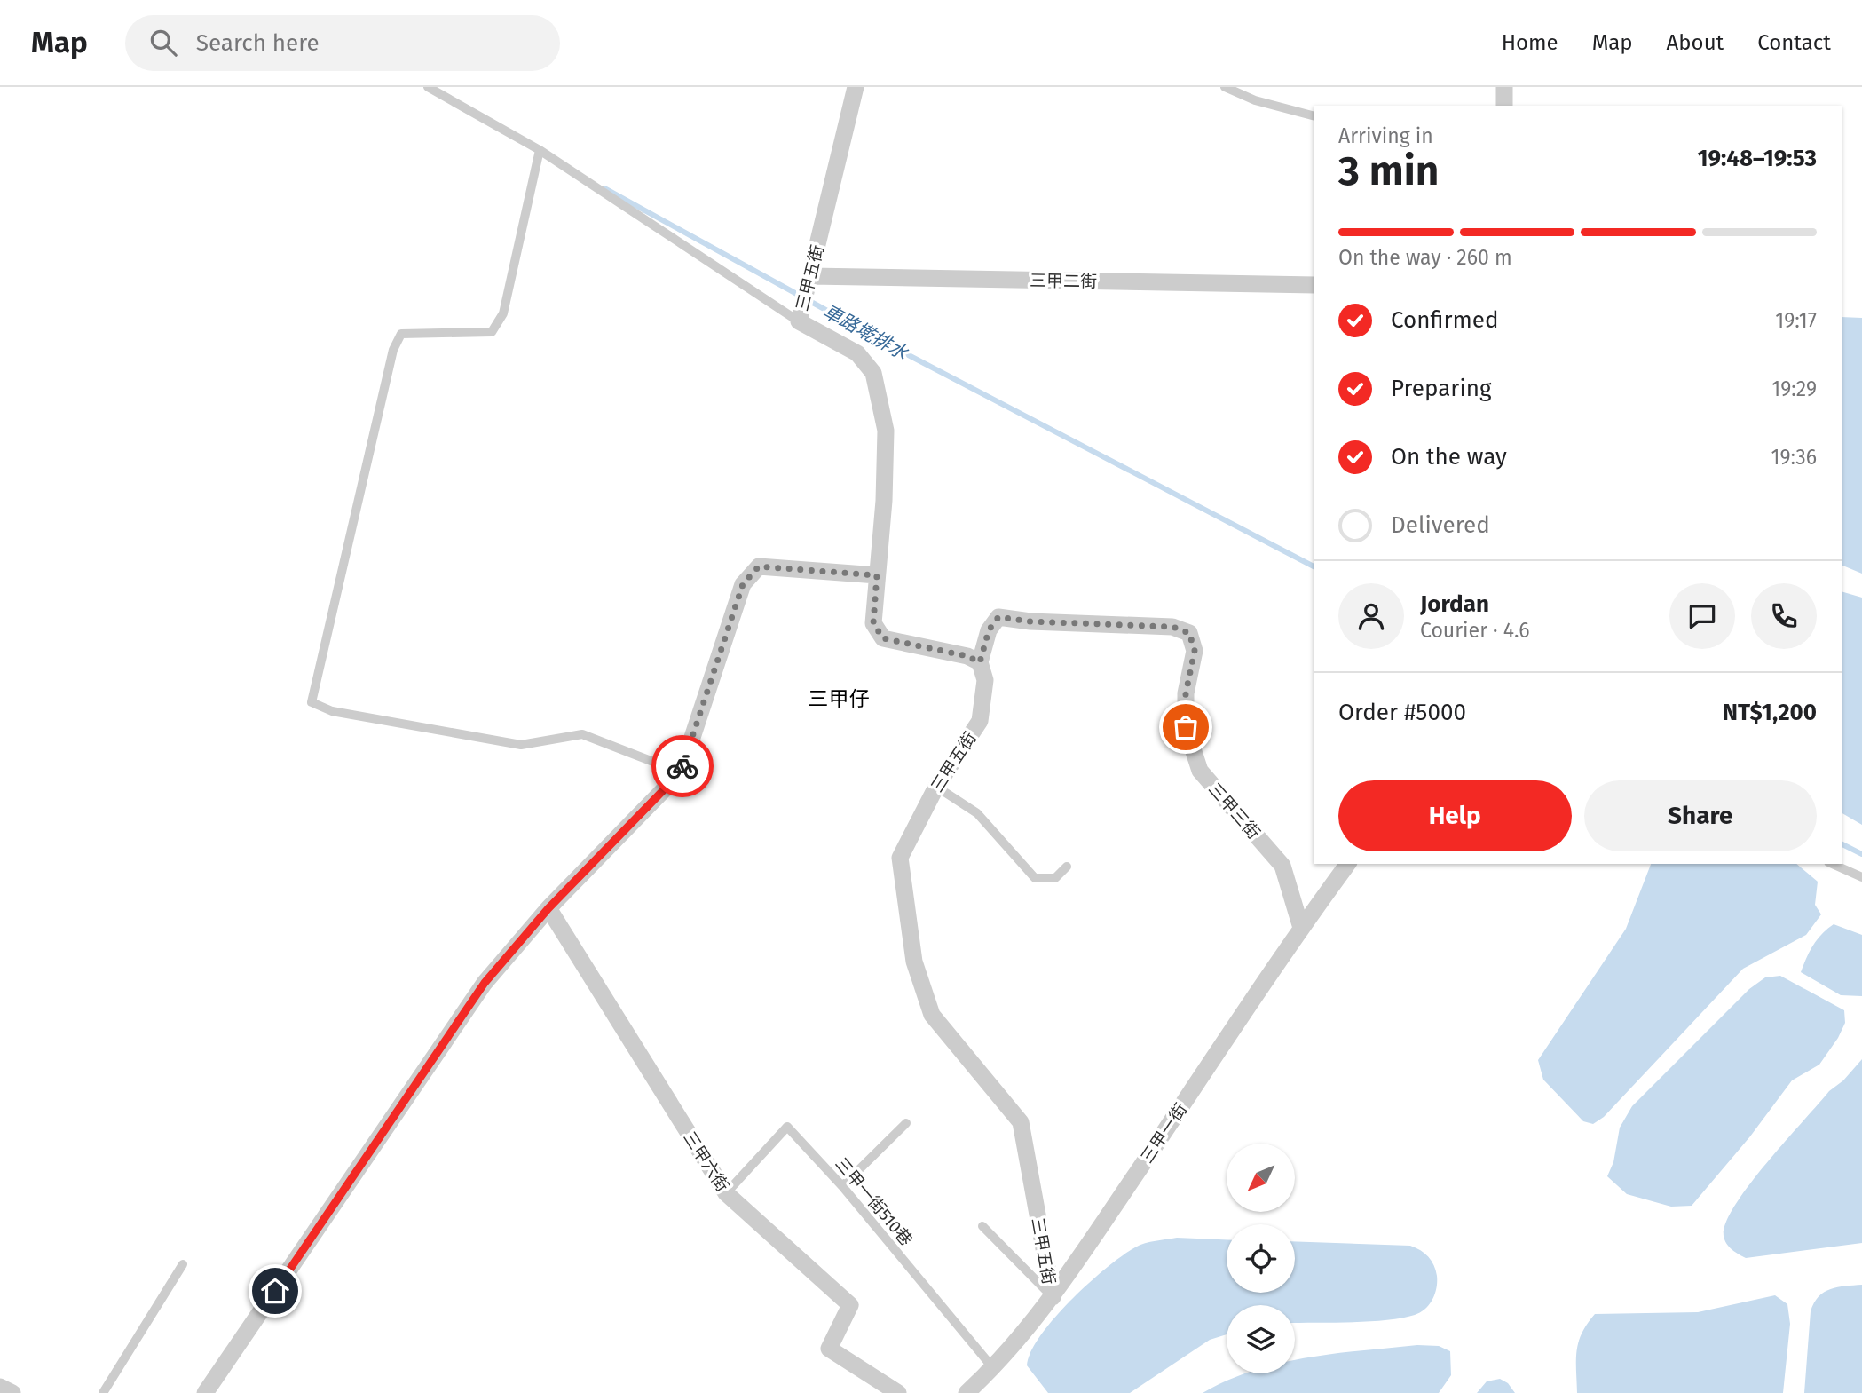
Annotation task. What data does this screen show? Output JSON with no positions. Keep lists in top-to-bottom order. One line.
{"streets":{"street":["三甲五街","三甲二街","三甲三街","三甲一街","三甲六街"],"lane":["三甲一街510巷"]},"crossings":[["三甲五街","三甲二街"],["三甲五街","三甲三街"],["三甲五街","三甲一街"],["三甲三街","三甲一街"],["三甲一街","三甲一街510巷"],["三甲六街","三甲一街510巷"]],"districts":["三甲仔"],"water":["車路墘排水"],"north":"bottom left","page":{"header":"Map","search":"Search here","nav":["Home","Map","About","Contact"],"heading":["3 min","Arriving in","19:48–19:53"],"panel":["Jordan","Courier · 4.6","Order #5000","NT$1,200"],"bar":"On the way · 260 m","list":[["Confirmed","19:17"],["Preparing","19:29"],["On the way","19:36"],"Delivered"],"buttons":["Help","Share"]}}
